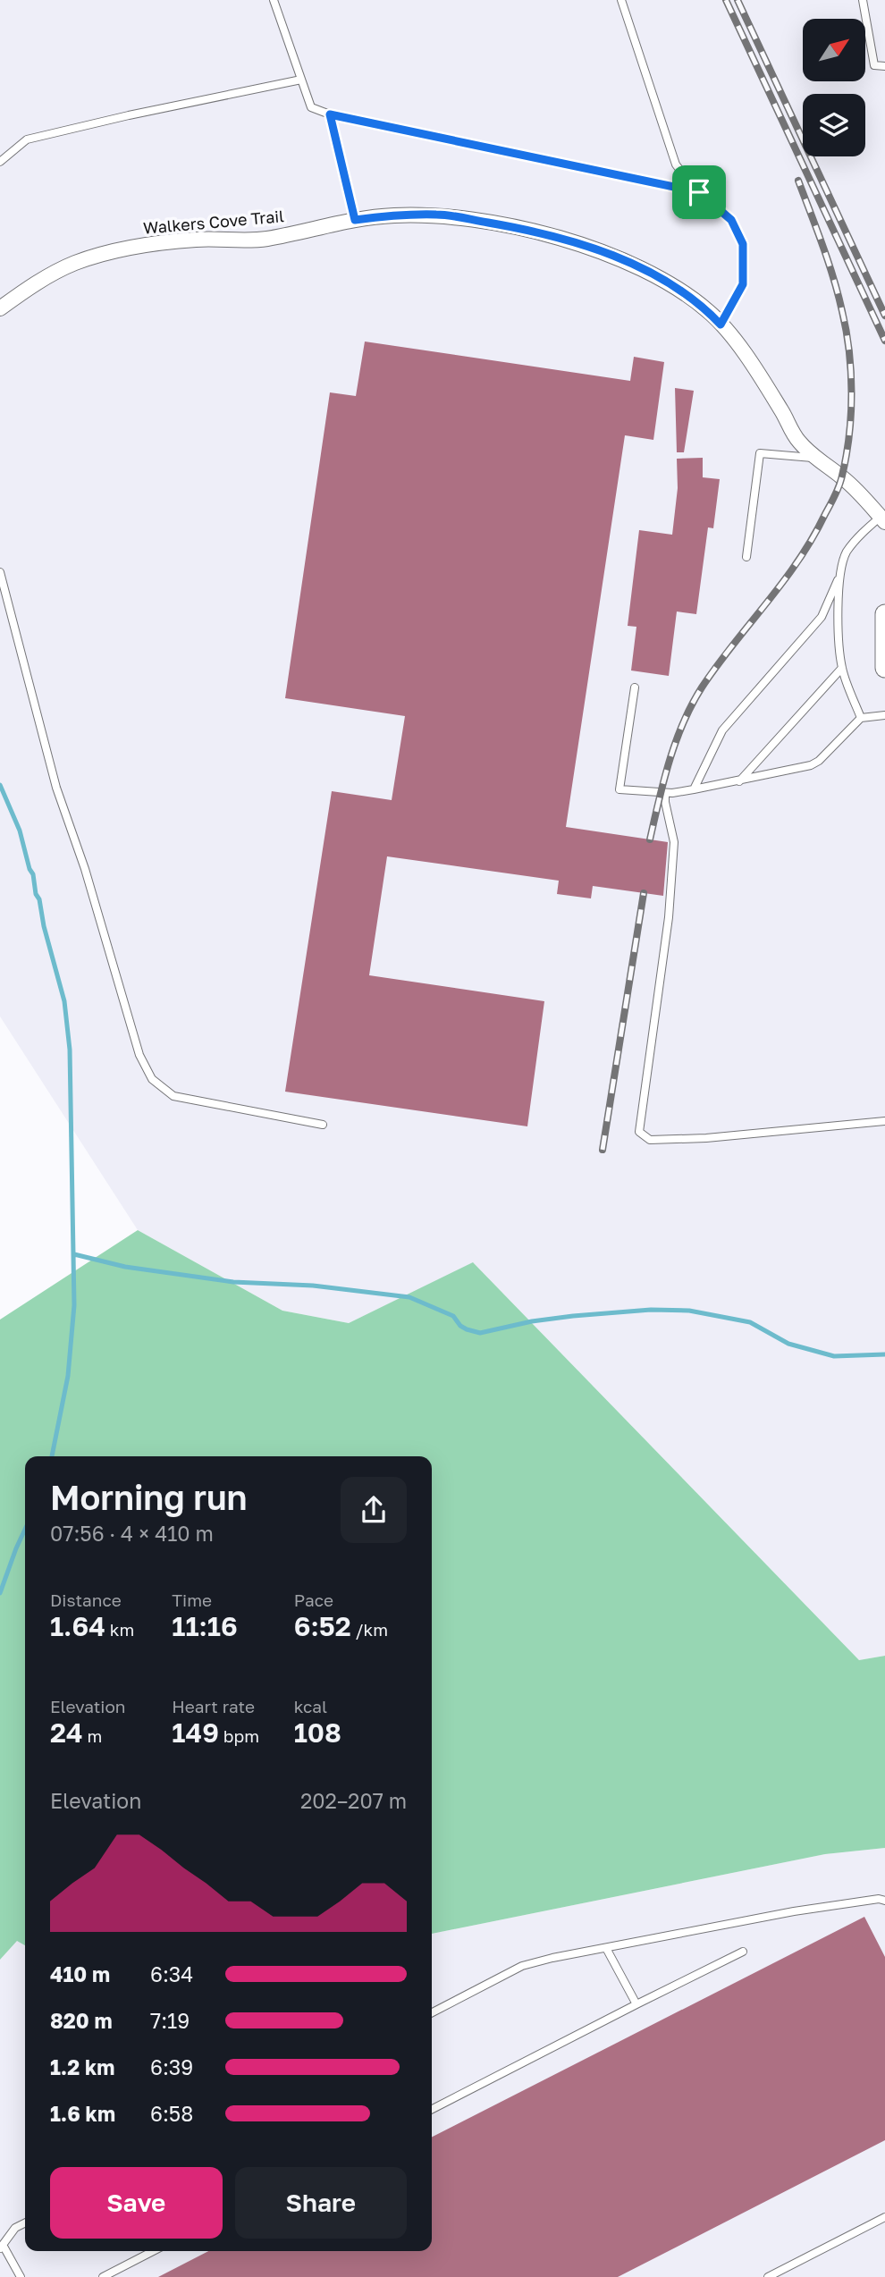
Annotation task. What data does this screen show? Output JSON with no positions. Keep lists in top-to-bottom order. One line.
{"streets":{"street":["Walkers Cove Trail"]},"north":"top right","page":{"heading":["Morning run","07:56 · 4 × 410 m"],"stats":[["Distance","1.64 km"],["Time","11:16"],["Pace","6:52 /km"],["Elevation","24 m"],["Heart rate","149 bpm"],["kcal","108"]],"chart":["Elevation","202–207 m"],"list":[{"name":"410 m","note":"6:34"},{"name":"820 m","note":"7:19"},{"name":"1.2 km","note":"6:39"},{"name":"1.6 km","note":"6:58"}],"buttons":["Save","Share"]}}
